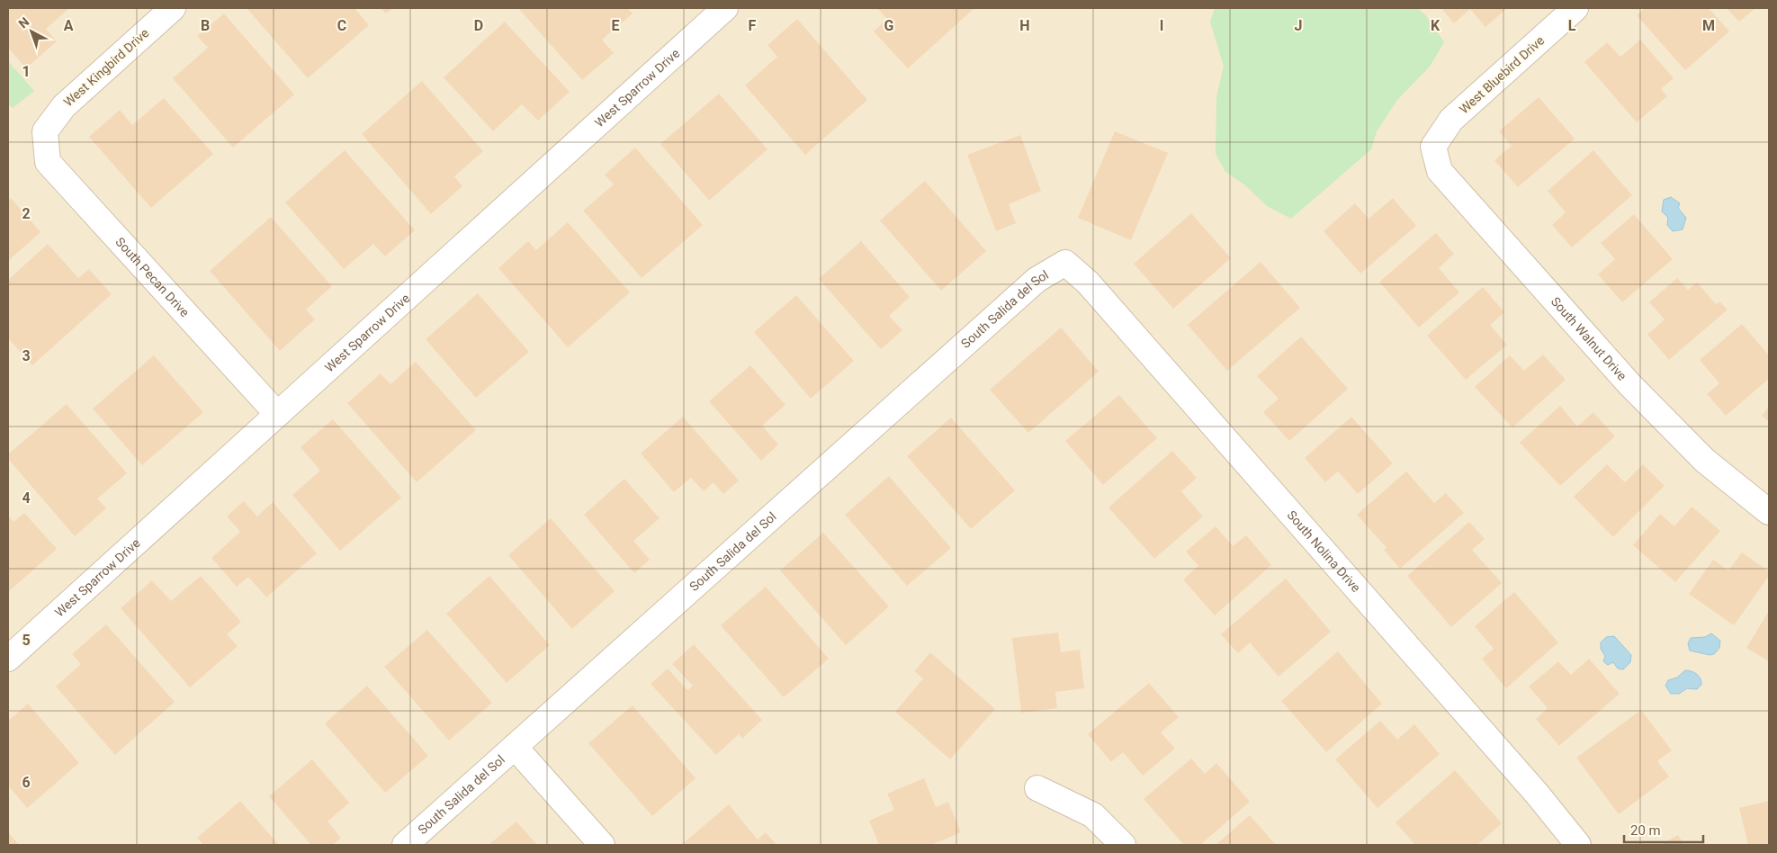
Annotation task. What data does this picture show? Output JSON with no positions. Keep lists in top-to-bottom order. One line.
{"streets":{"street":["West Kingbird Drive","West Bluebird Drive","West Sparrow Drive","South Pecan Drive","South Salida del Sol","South Walnut Drive","South Nolina Drive"]},"crossings":[["West Kingbird Drive","South Pecan Drive"],["West Bluebird Drive","South Walnut Drive"],["West Sparrow Drive","South Pecan Drive"],["South Salida del Sol","South Nolina Drive"]],"scale_bar":"20 m","north":"top left","grid":{"columns":["A","B","C","D","E","F","G","H","I","J","K","L","M"],"rows":["1","2","3","4","5","6"]}}
